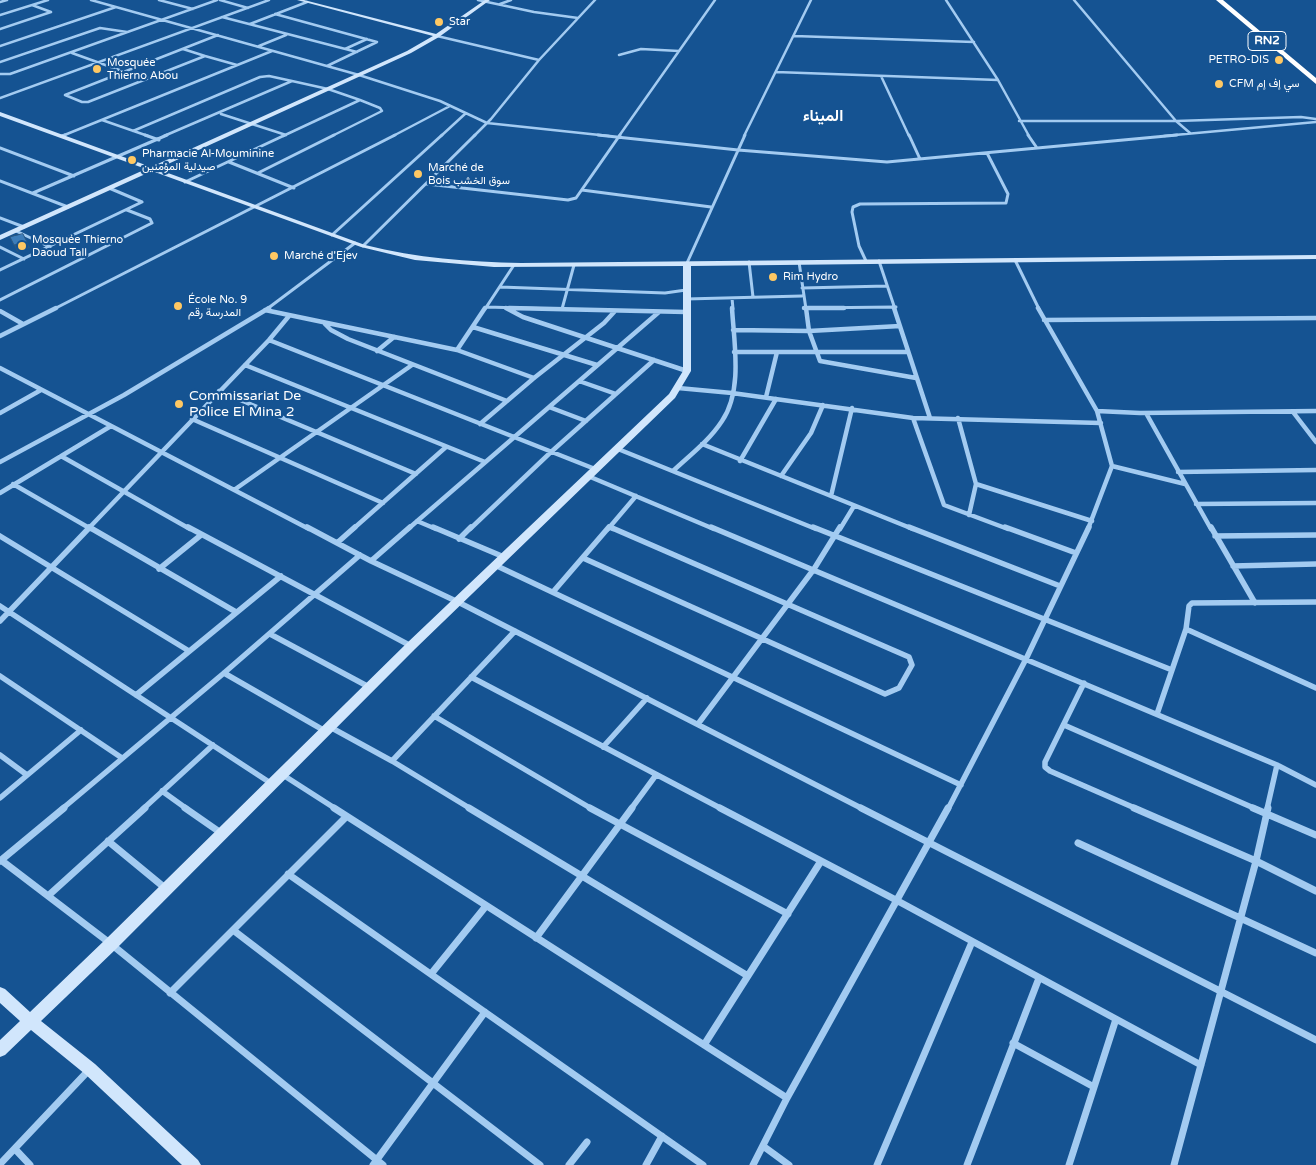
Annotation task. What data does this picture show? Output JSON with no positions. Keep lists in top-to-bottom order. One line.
{"streets":{"highway":["RN2"]},"districts":["الميناء"],"places":["Star","PETRO-DIS","Mosquée Thierno Abou","CFM سي إف إم","Pharmacie Al-Mouminine صيدلية المؤمنين","Marché de Bois سوق الخشب","Mosquée Thierno Daoud Tall","Marché d'Ejev","Rim Hydro","École No. 9 المدرسة رقم","Commissariat De Police El Mina 2"]}
